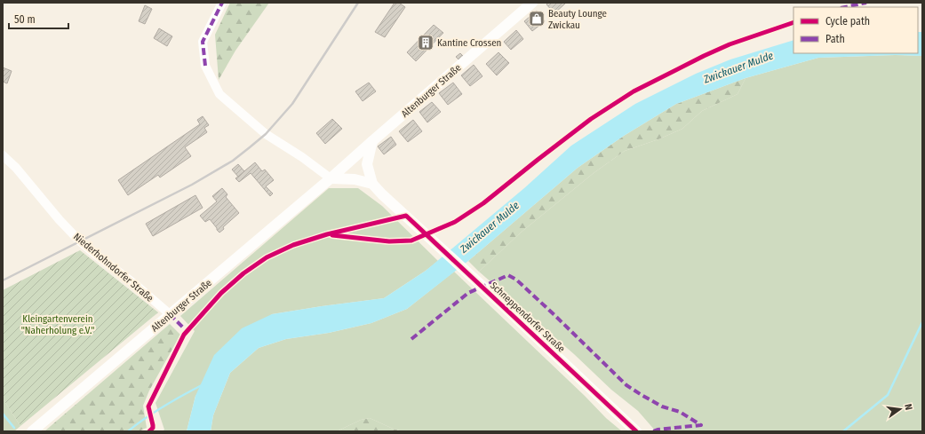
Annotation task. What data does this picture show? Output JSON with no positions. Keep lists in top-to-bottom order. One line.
{"streets":{"street":["Altenburger Straße","Niederhohndorfer Straße","Schneppendorfer Straße"]},"crossings":[["Altenburger Straße","Niederhohndorfer Straße"],["Altenburger Straße","Schneppendorfer Straße"]],"water":["Zwickauer Mulde"],"parks":["Kleingartenverein \"Naherholung e.V.\""],"places":{"shop":["Beauty Lounge Zwickau"],"building":["Kantine Crossen"]},"legend":["Cycle path","Path"],"scale_bar":"50 m","north":"right"}
